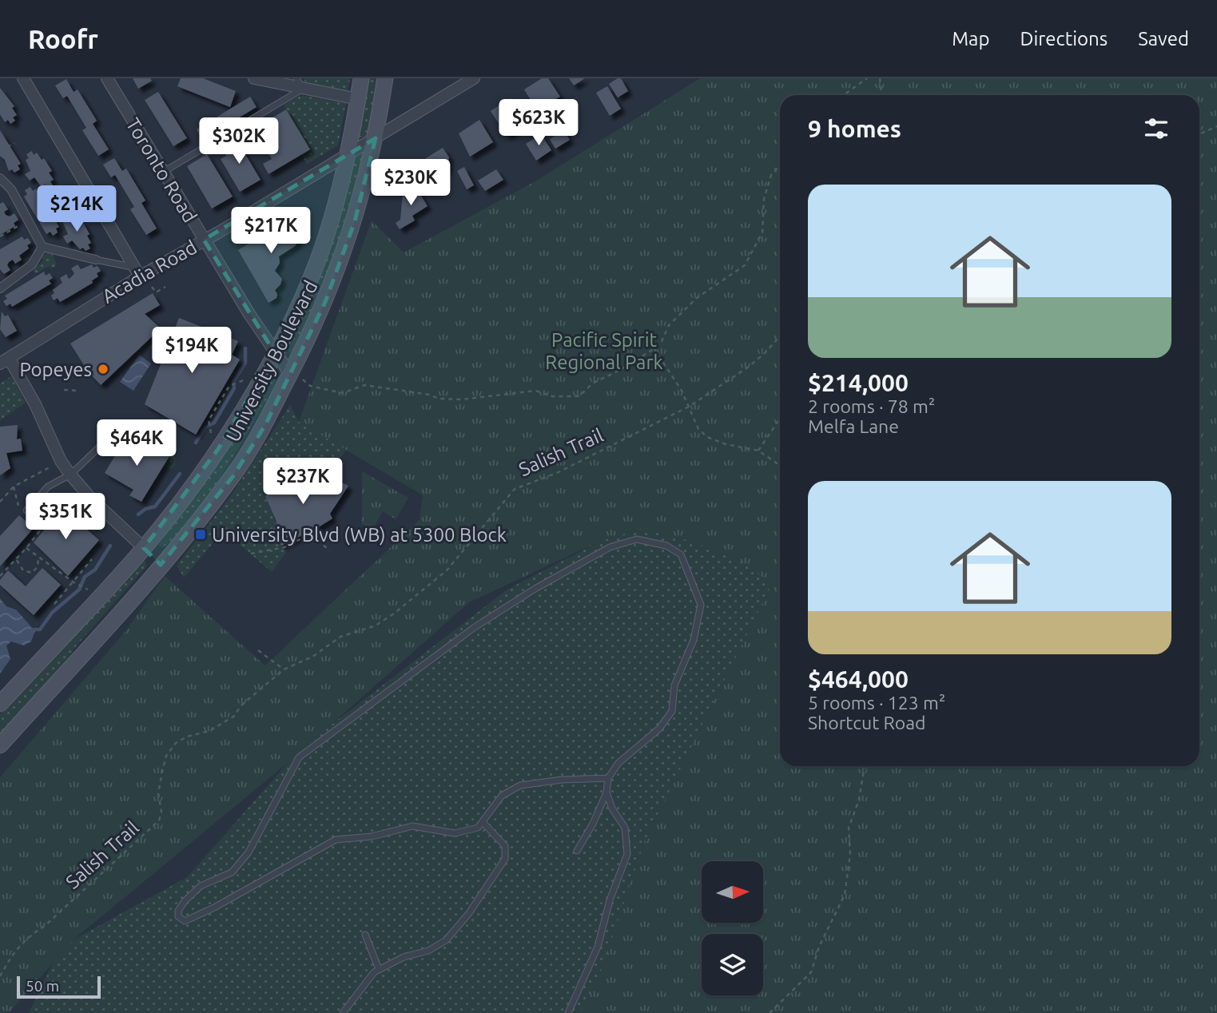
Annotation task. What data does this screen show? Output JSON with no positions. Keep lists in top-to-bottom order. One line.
{"streets":{"main road":["University Boulevard"],"street":["Toronto Road","Acadia Road"],"path":["Salish Trail"]},"crossings":[["Toronto Road","Acadia Road"],["Toronto Road","University Boulevard"],["Acadia Road","University Boulevard"]],"parks":["Pacific Spirit Regional Park"],"places":{"other":["Popeyes"],"transit":["University Blvd (WB) at 5300 Block"]},"scale_bar":"50 m","north":"right","page":{"header":"Roofr","nav":["Map","Directions","Saved"],"heading":"9 homes","price":["$623K","$302K","$230K","$214K","$217K","$194K","$464K","$237K","$351K"],"list":[{"name":"$214,000","note":"2 rooms · 78 m² · Melfa Lane"},{"name":"$464,000","note":"5 rooms · 123 m² · Shortcut Road"}],"scale":"50 m"}}
